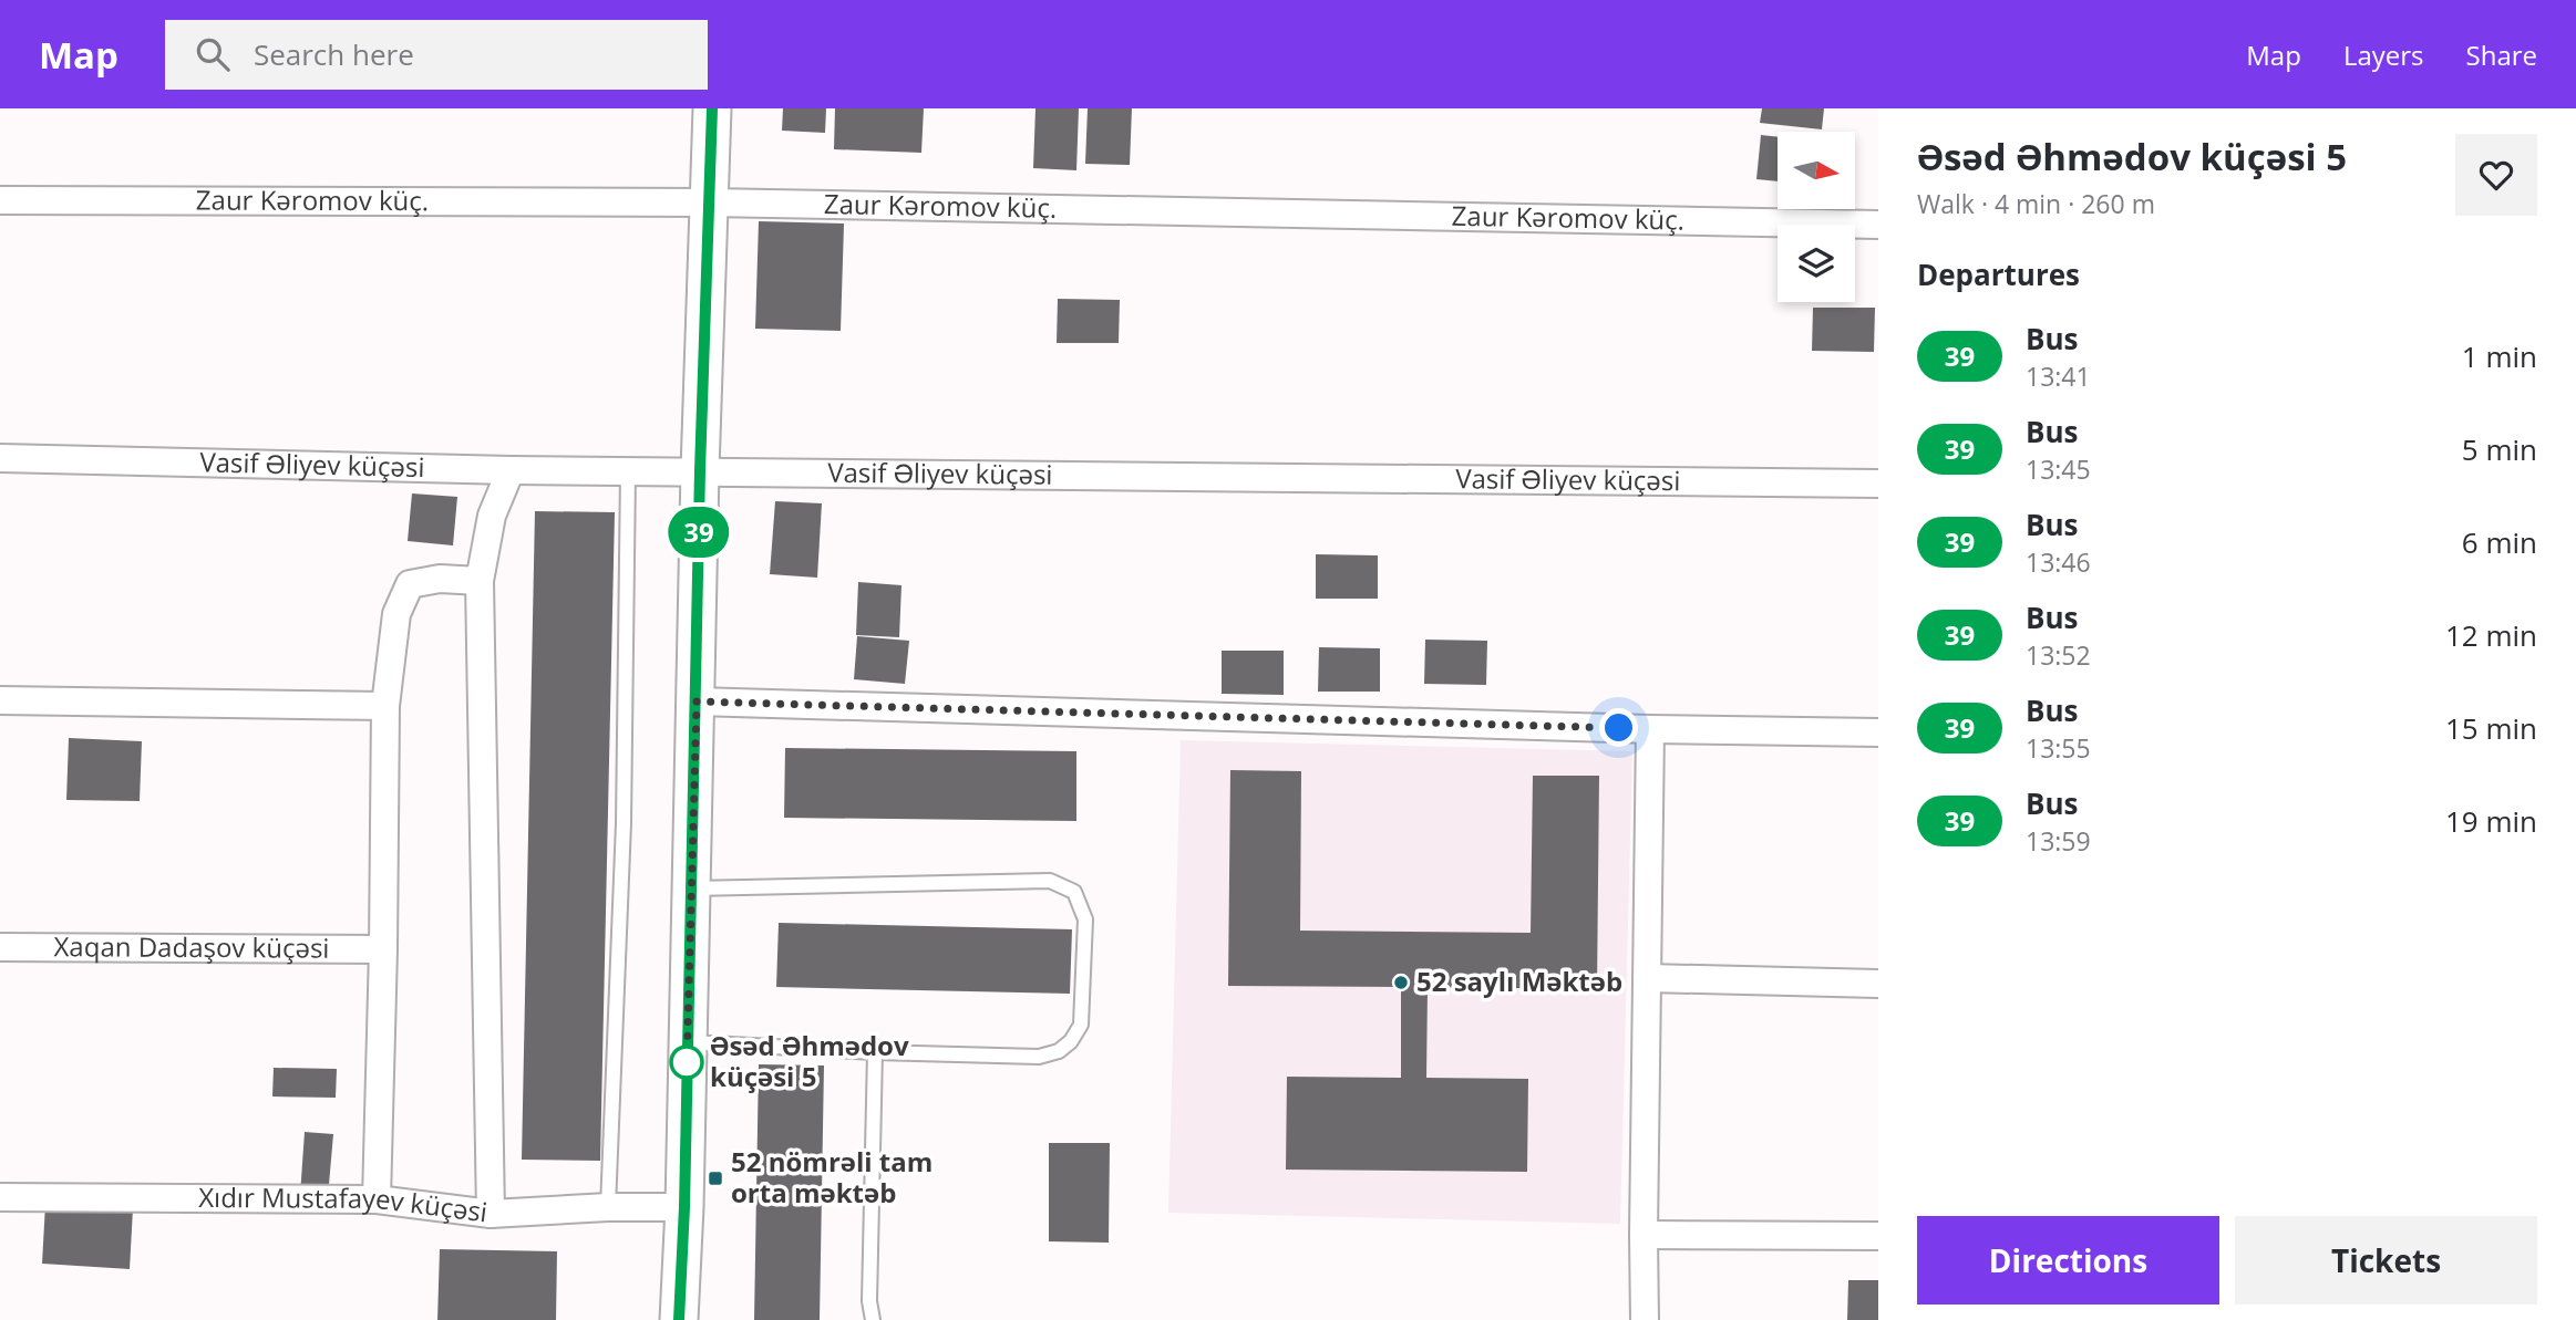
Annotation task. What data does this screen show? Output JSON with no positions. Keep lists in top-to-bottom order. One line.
{"streets":{"street":["Zaur Kəromov küç.","Vasif Əliyev küçəsi","Xaqan Dadaşov küçəsi","Xıdır Mustafayev küçəsi"]},"places":{"other":["52 saylı Məktəb","Əsəd Əhmədov küçəsi 5"],"transit":["52 nömrəli tam orta məktəb"]},"lines":["bus line 39"],"north":"right","page":{"header":"Map","search":"Search here","nav":["Map","Layers","Share"],"on_map":"39","heading":[["Əsəd Əhmədov küçəsi 5","Walk · 4 min · 260 m"],"Departures"],"list":[{"mark":"39","name":"Bus","note":"13:41","value":"1 min"},{"mark":"39","name":"Bus","note":"13:45","value":"5 min"},{"mark":"39","name":"Bus","note":"13:46","value":"6 min"},{"mark":"39","name":"Bus","note":"13:52","value":"12 min"},{"mark":"39","name":"Bus","note":"13:55","value":"15 min"},{"mark":"39","name":"Bus","note":"13:59","value":"19 min"}],"buttons":["Directions","Tickets"]}}
